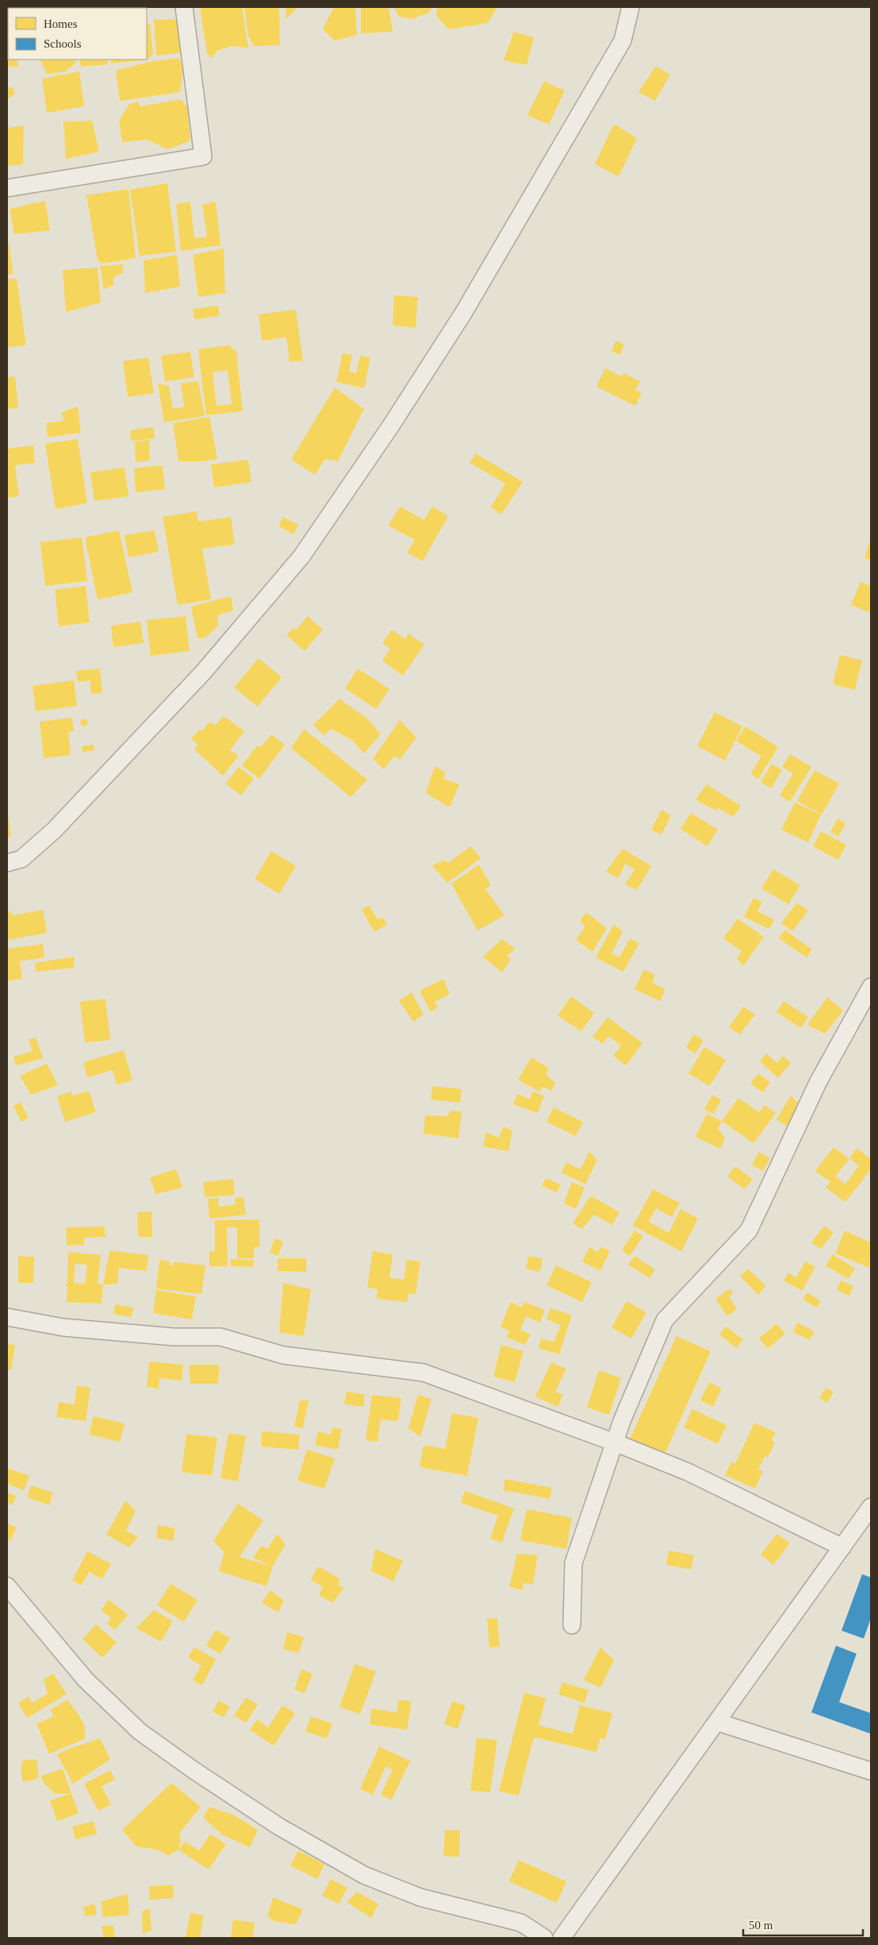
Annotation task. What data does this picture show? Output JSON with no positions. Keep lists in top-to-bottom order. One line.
{"legend":["Homes","Schools"],"scale_bar":"50 m"}
